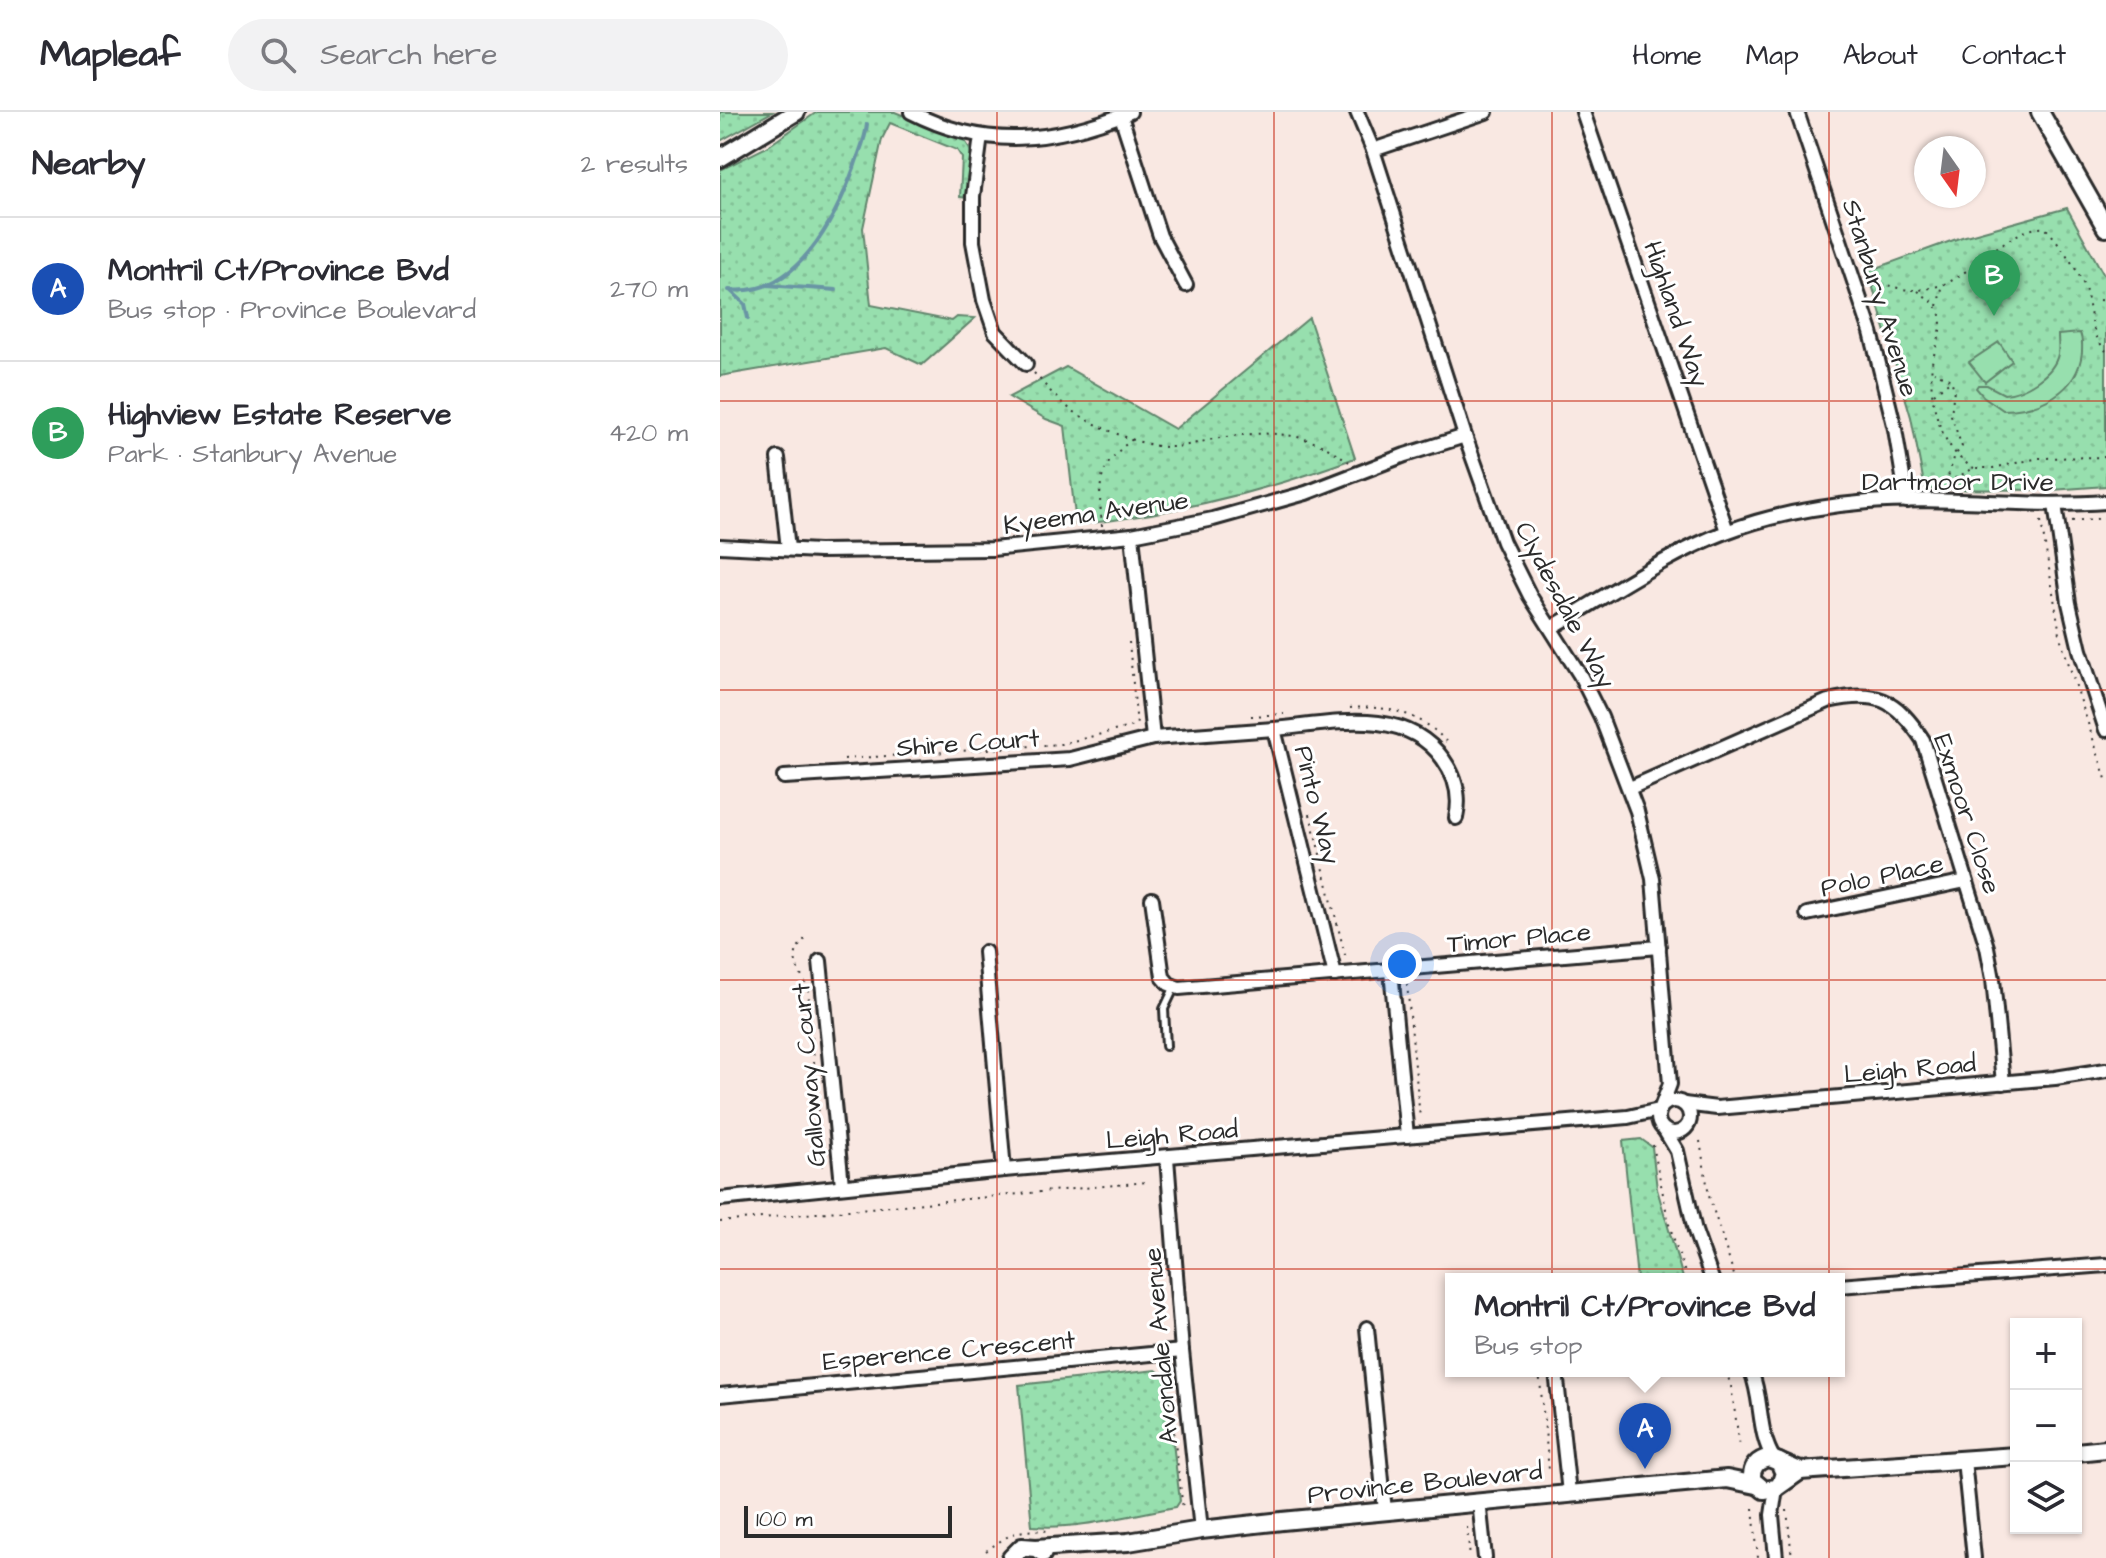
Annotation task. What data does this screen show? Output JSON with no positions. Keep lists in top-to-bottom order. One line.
{"streets":{"street":["Stanbury Avenue","Highland Way","Dartmoor Drive","Kyeema Avenue","Clydesdale Way","Shire Court","Pinto Way","Exmoor Close","Polo Place","Timor Place","Leigh Road","Galloway Court","Avondale Avenue","Esperence Crescent","Province Boulevard"]},"crossings":[["Stanbury Avenue","Dartmoor Drive"],["Highland Way","Dartmoor Drive"],["Dartmoor Drive","Clydesdale Way"],["Kyeema Avenue","Clydesdale Way"],["Clydesdale Way","Exmoor Close"],["Clydesdale Way","Timor Place"],["Clydesdale Way","Leigh Road"],["Shire Court","Pinto Way"],["Pinto Way","Timor Place"],["Exmoor Close","Polo Place"],["Exmoor Close","Leigh Road"],["Leigh Road","Galloway Court"],["Leigh Road","Avondale Avenue"],["Avondale Avenue","Esperence Crescent"],["Avondale Avenue","Province Boulevard"]],"scale_bar":"100 m","north":"bottom","page":{"header":"Mapleaf","search":"Search here","nav":["Home","Map","About","Contact"],"heading":["Nearby","2 results"],"list":[{"mark":"A","name":"Montril Ct/Province Bvd","note":"Bus stop · Province Boulevard","value":"270 m"},{"mark":"B","name":"Highview Estate Reserve","note":"Park · Stanbury Avenue","value":"420 m"}],"pins":["B","A"],"popup":["Montril Ct/Province Bvd","Bus stop"],"map_buttons":["+","−"],"scale":"100 m"}}
